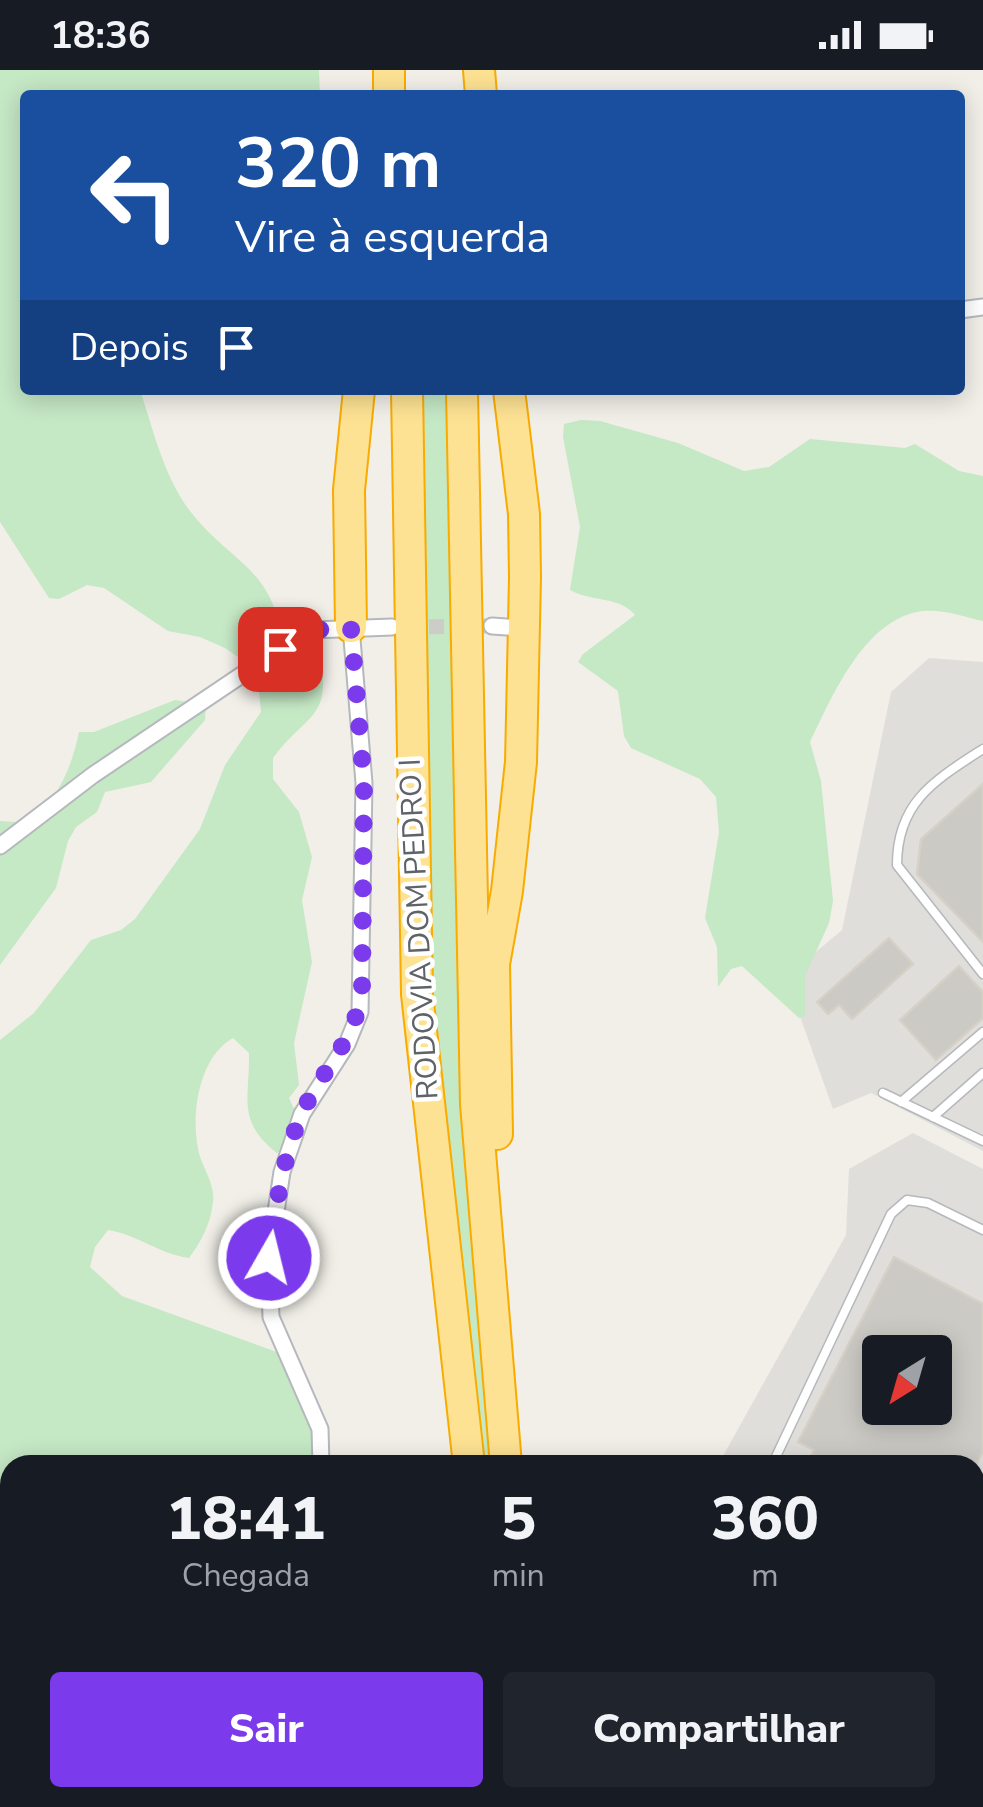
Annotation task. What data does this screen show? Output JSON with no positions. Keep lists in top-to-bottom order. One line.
{"streets":{"highway":["RODOVIA DOM PEDRO I"]},"north":"bottom left","page":{"status":"18:36","turn":["320 m","Vire à esquerda"],"then":"Depois","eta":["18:41","Chegada","5","min","360","m"],"buttons":["Sair","Compartilhar"]}}
